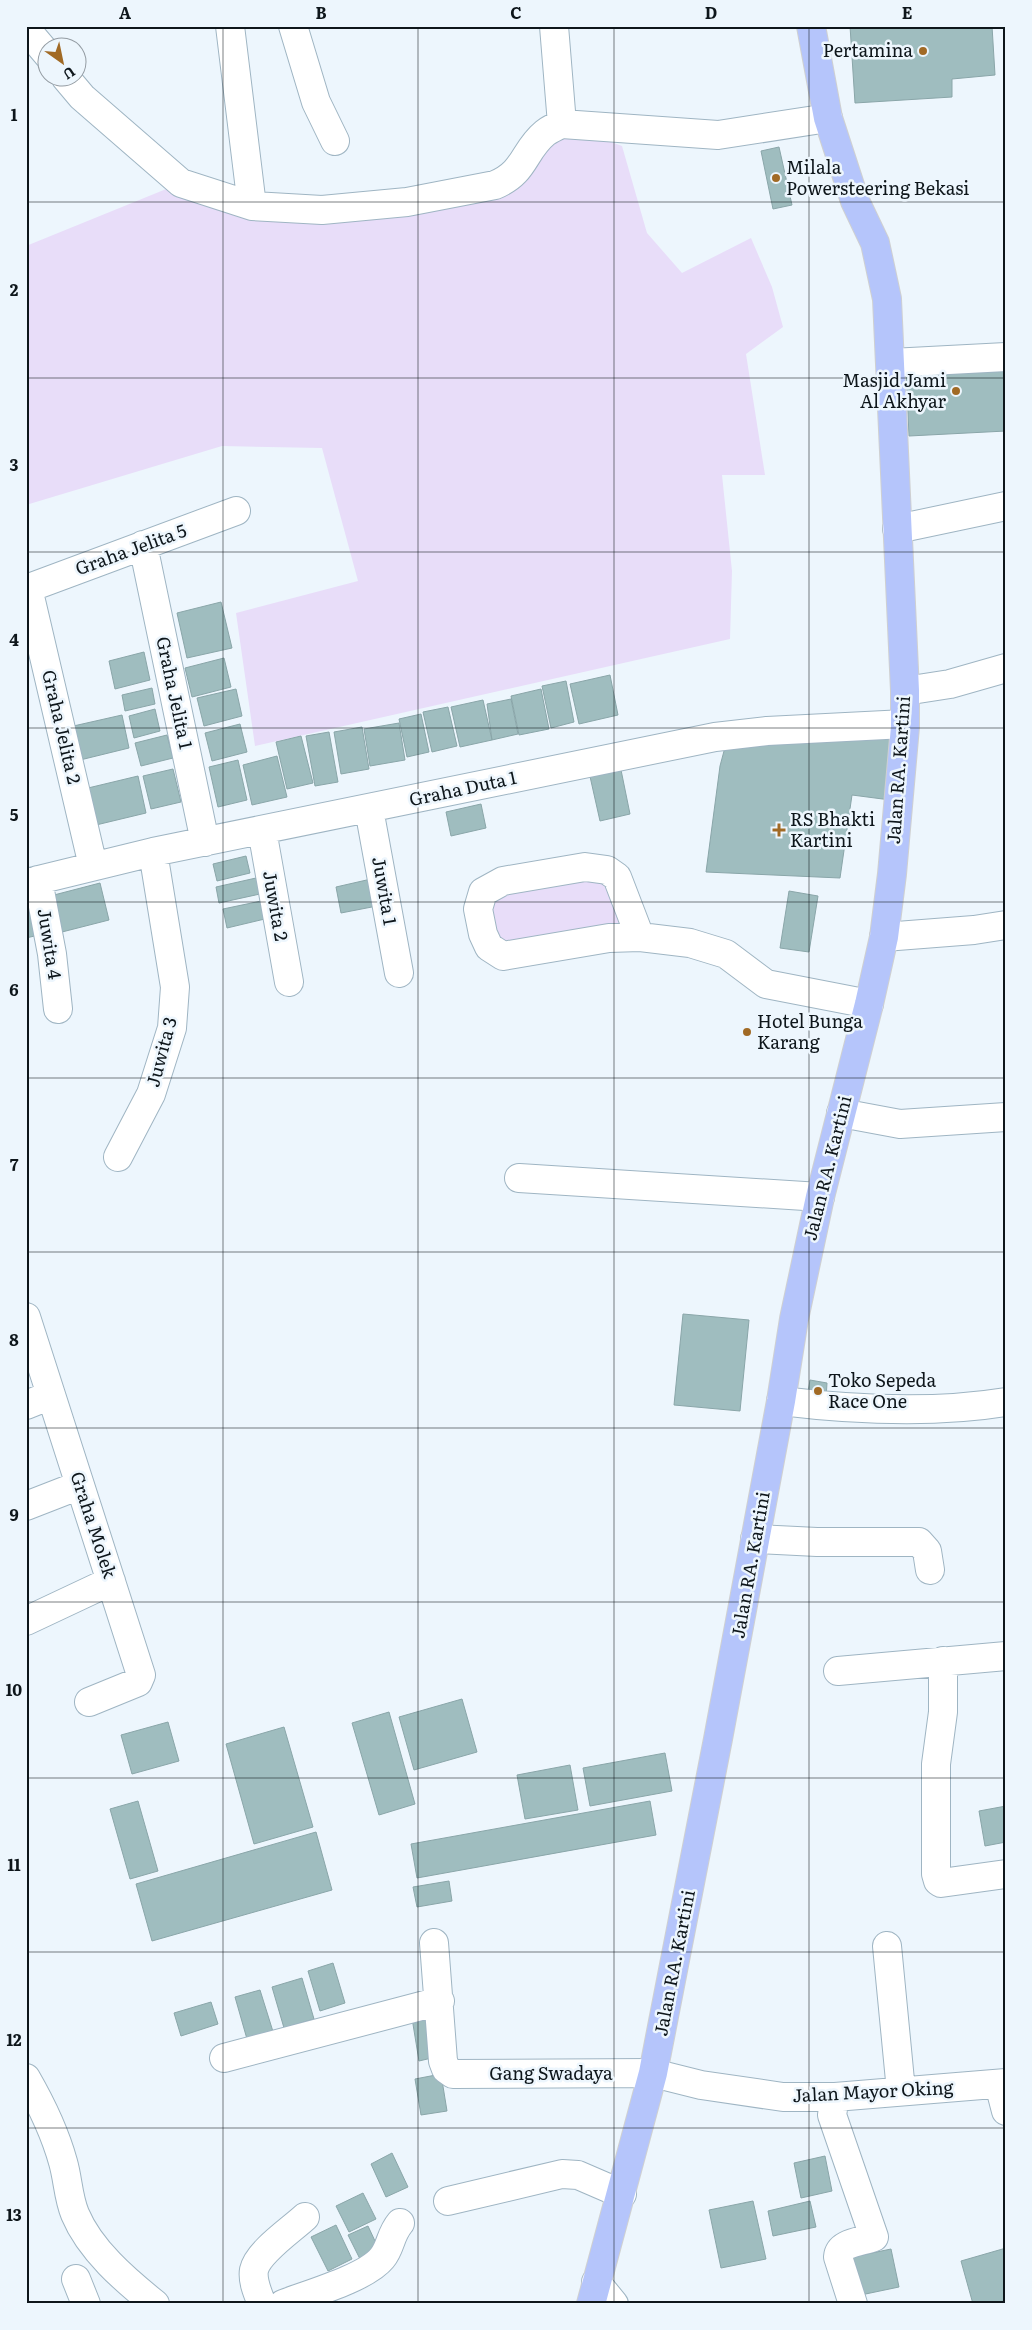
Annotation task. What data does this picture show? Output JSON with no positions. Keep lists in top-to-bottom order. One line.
{"streets":{"main road":["Jalan RA. Kartini"],"street":["Graha Jelita 5","Graha Jelita 1","Graha Jelita 2","Graha Duta 1","Juwita 1","Juwita 2","Juwita 4","Juwita 3","Graha Molek","Gang Swadaya","Jalan Mayor Oking"]},"crossings":[["Graha Jelita 5","Graha Jelita 1"],["Graha Jelita 5","Graha Jelita 2"],["Graha Jelita 1","Graha Duta 1"],["Graha Jelita 2","Graha Duta 1"],["Jalan RA. Kartini","Graha Duta 1"],["Jalan RA. Kartini","Gang Swadaya"],["Jalan RA. Kartini","Jalan Mayor Oking"],["Graha Duta 1","Juwita 1"],["Graha Duta 1","Juwita 2"],["Graha Duta 1","Juwita 4"],["Graha Duta 1","Juwita 3"],["Gang Swadaya","Jalan Mayor Oking"]],"places":{"other":["Pertamina","Milala Powersteering Bekasi","Masjid Jami Al Akhyar","Hotel Bunga Karang","Toko Sepeda Race One"],"health":["RS Bhakti Kartini"]},"north":"bottom right","grid":{"columns":["A","B","C","D","E"],"rows":["1","2","3","4","5","6","7","8","9","10","11","12","13"]}}
